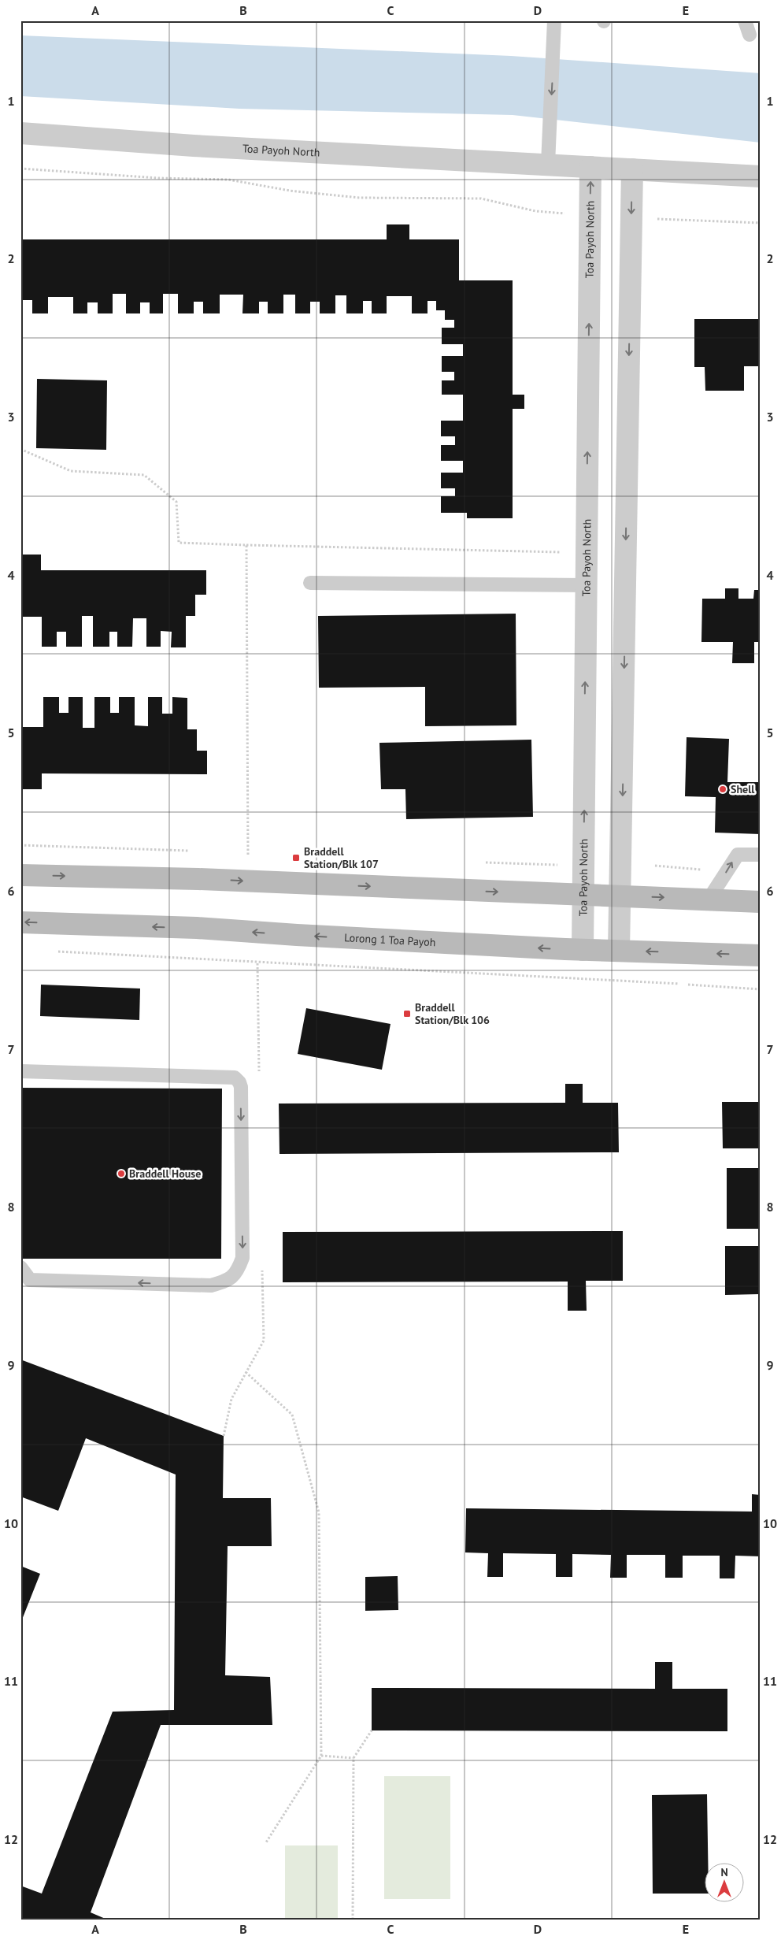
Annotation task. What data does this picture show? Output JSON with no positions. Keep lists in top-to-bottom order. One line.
{"streets":{"main road":["Lorong 1 Toa Payoh"],"street":["Toa Payoh North"]},"crossings":[["Toa Payoh North","Lorong 1 Toa Payoh"]],"places":{"other":["Shell","Braddell House"],"transit":["Braddell Station/Blk 107","Braddell Station/Blk 106"]},"north":"top","grid":{"columns":["A","B","C","D","E"],"rows":["1","2","3","4","5","6","7","8","9","10","11","12"]}}
